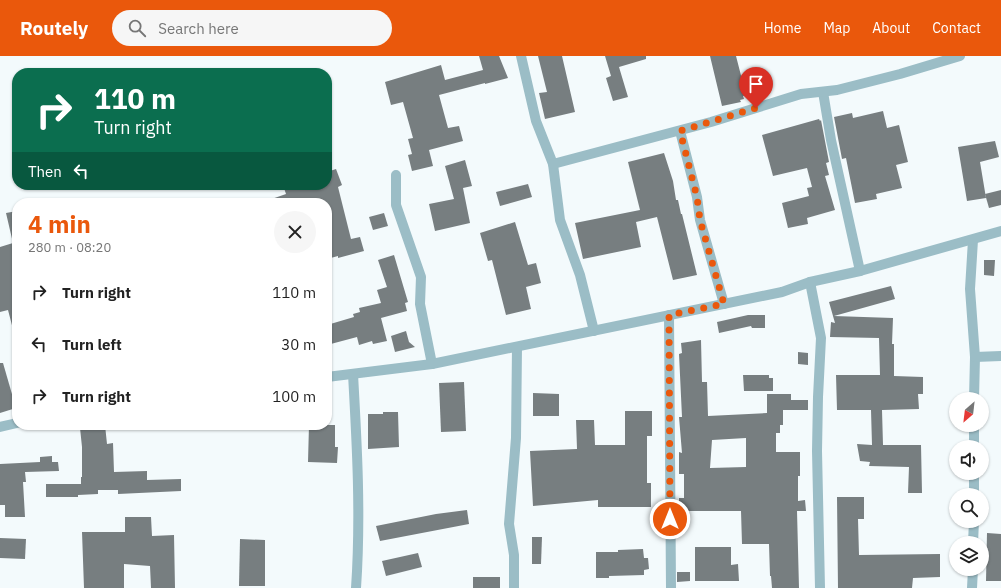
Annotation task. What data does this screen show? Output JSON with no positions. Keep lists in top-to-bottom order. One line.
{"north":"bottom left","page":{"header":"Routely","search":"Search here","nav":["Home","Map","About","Contact"],"turn":["110 m","Turn right"],"then":"Then","heading":["4 min","280 m · 08:20"],"list":[{"name":"Turn right","value":"110 m"},{"name":"Turn left","value":"30 m"},{"name":"Turn right","value":"100 m"}]}}
